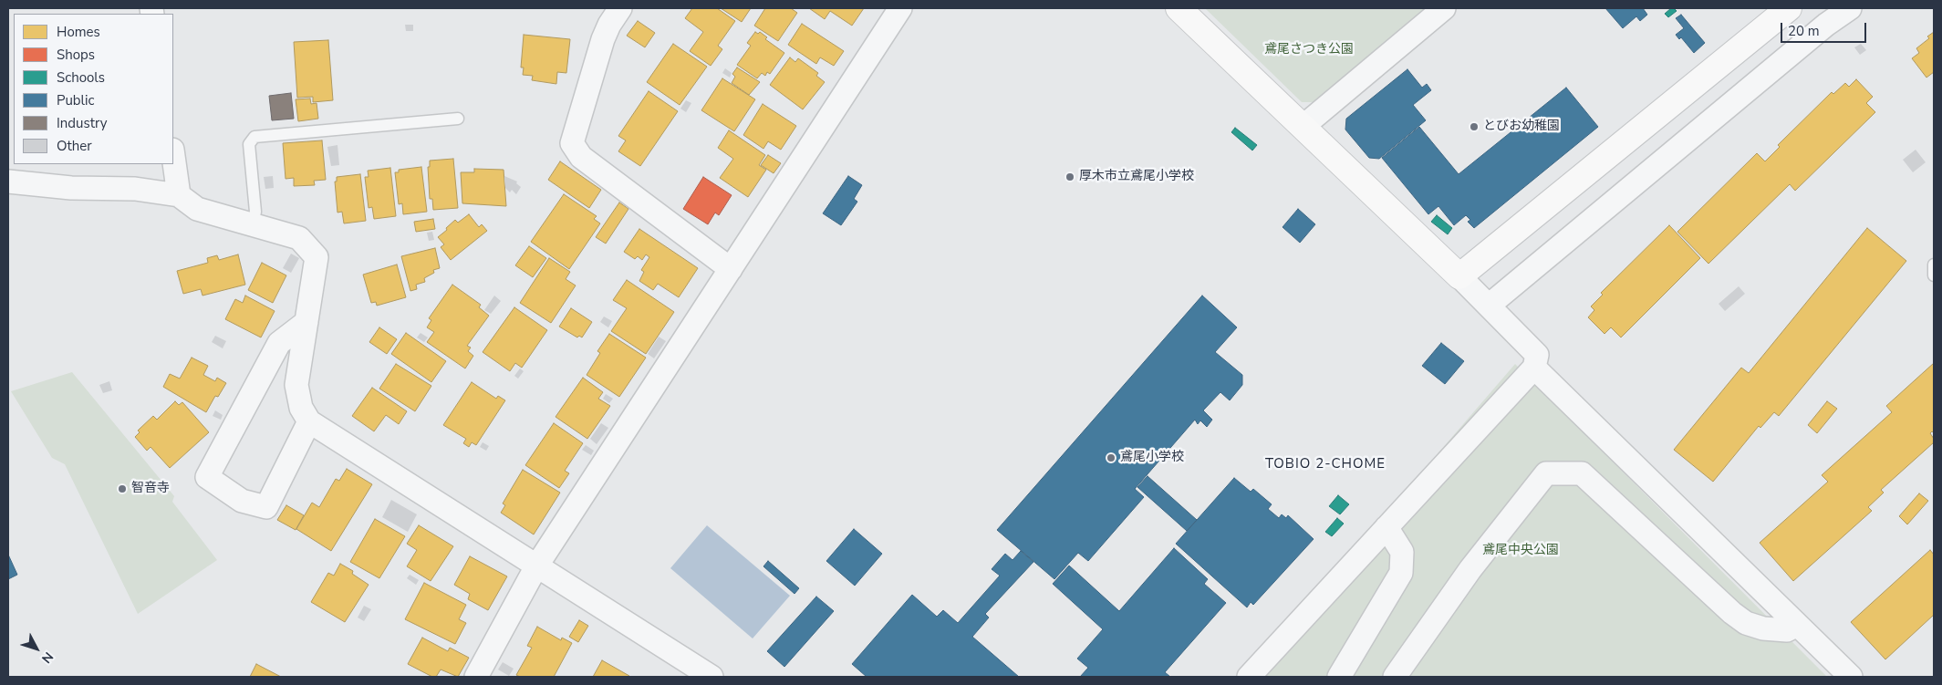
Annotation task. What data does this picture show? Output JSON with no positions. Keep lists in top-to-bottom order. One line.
{"districts":["TOBIO 2-CHOME"],"parks":["鳶尾さつき公園","鳶尾中央公園"],"places":["とびお幼稚園","厚木市立鳶尾小学校","鳶尾小学校","智音寺"],"legend":["Homes","Shops","Schools","Public","Industry","Other"],"scale_bar":"20 m","north":"bottom right"}
